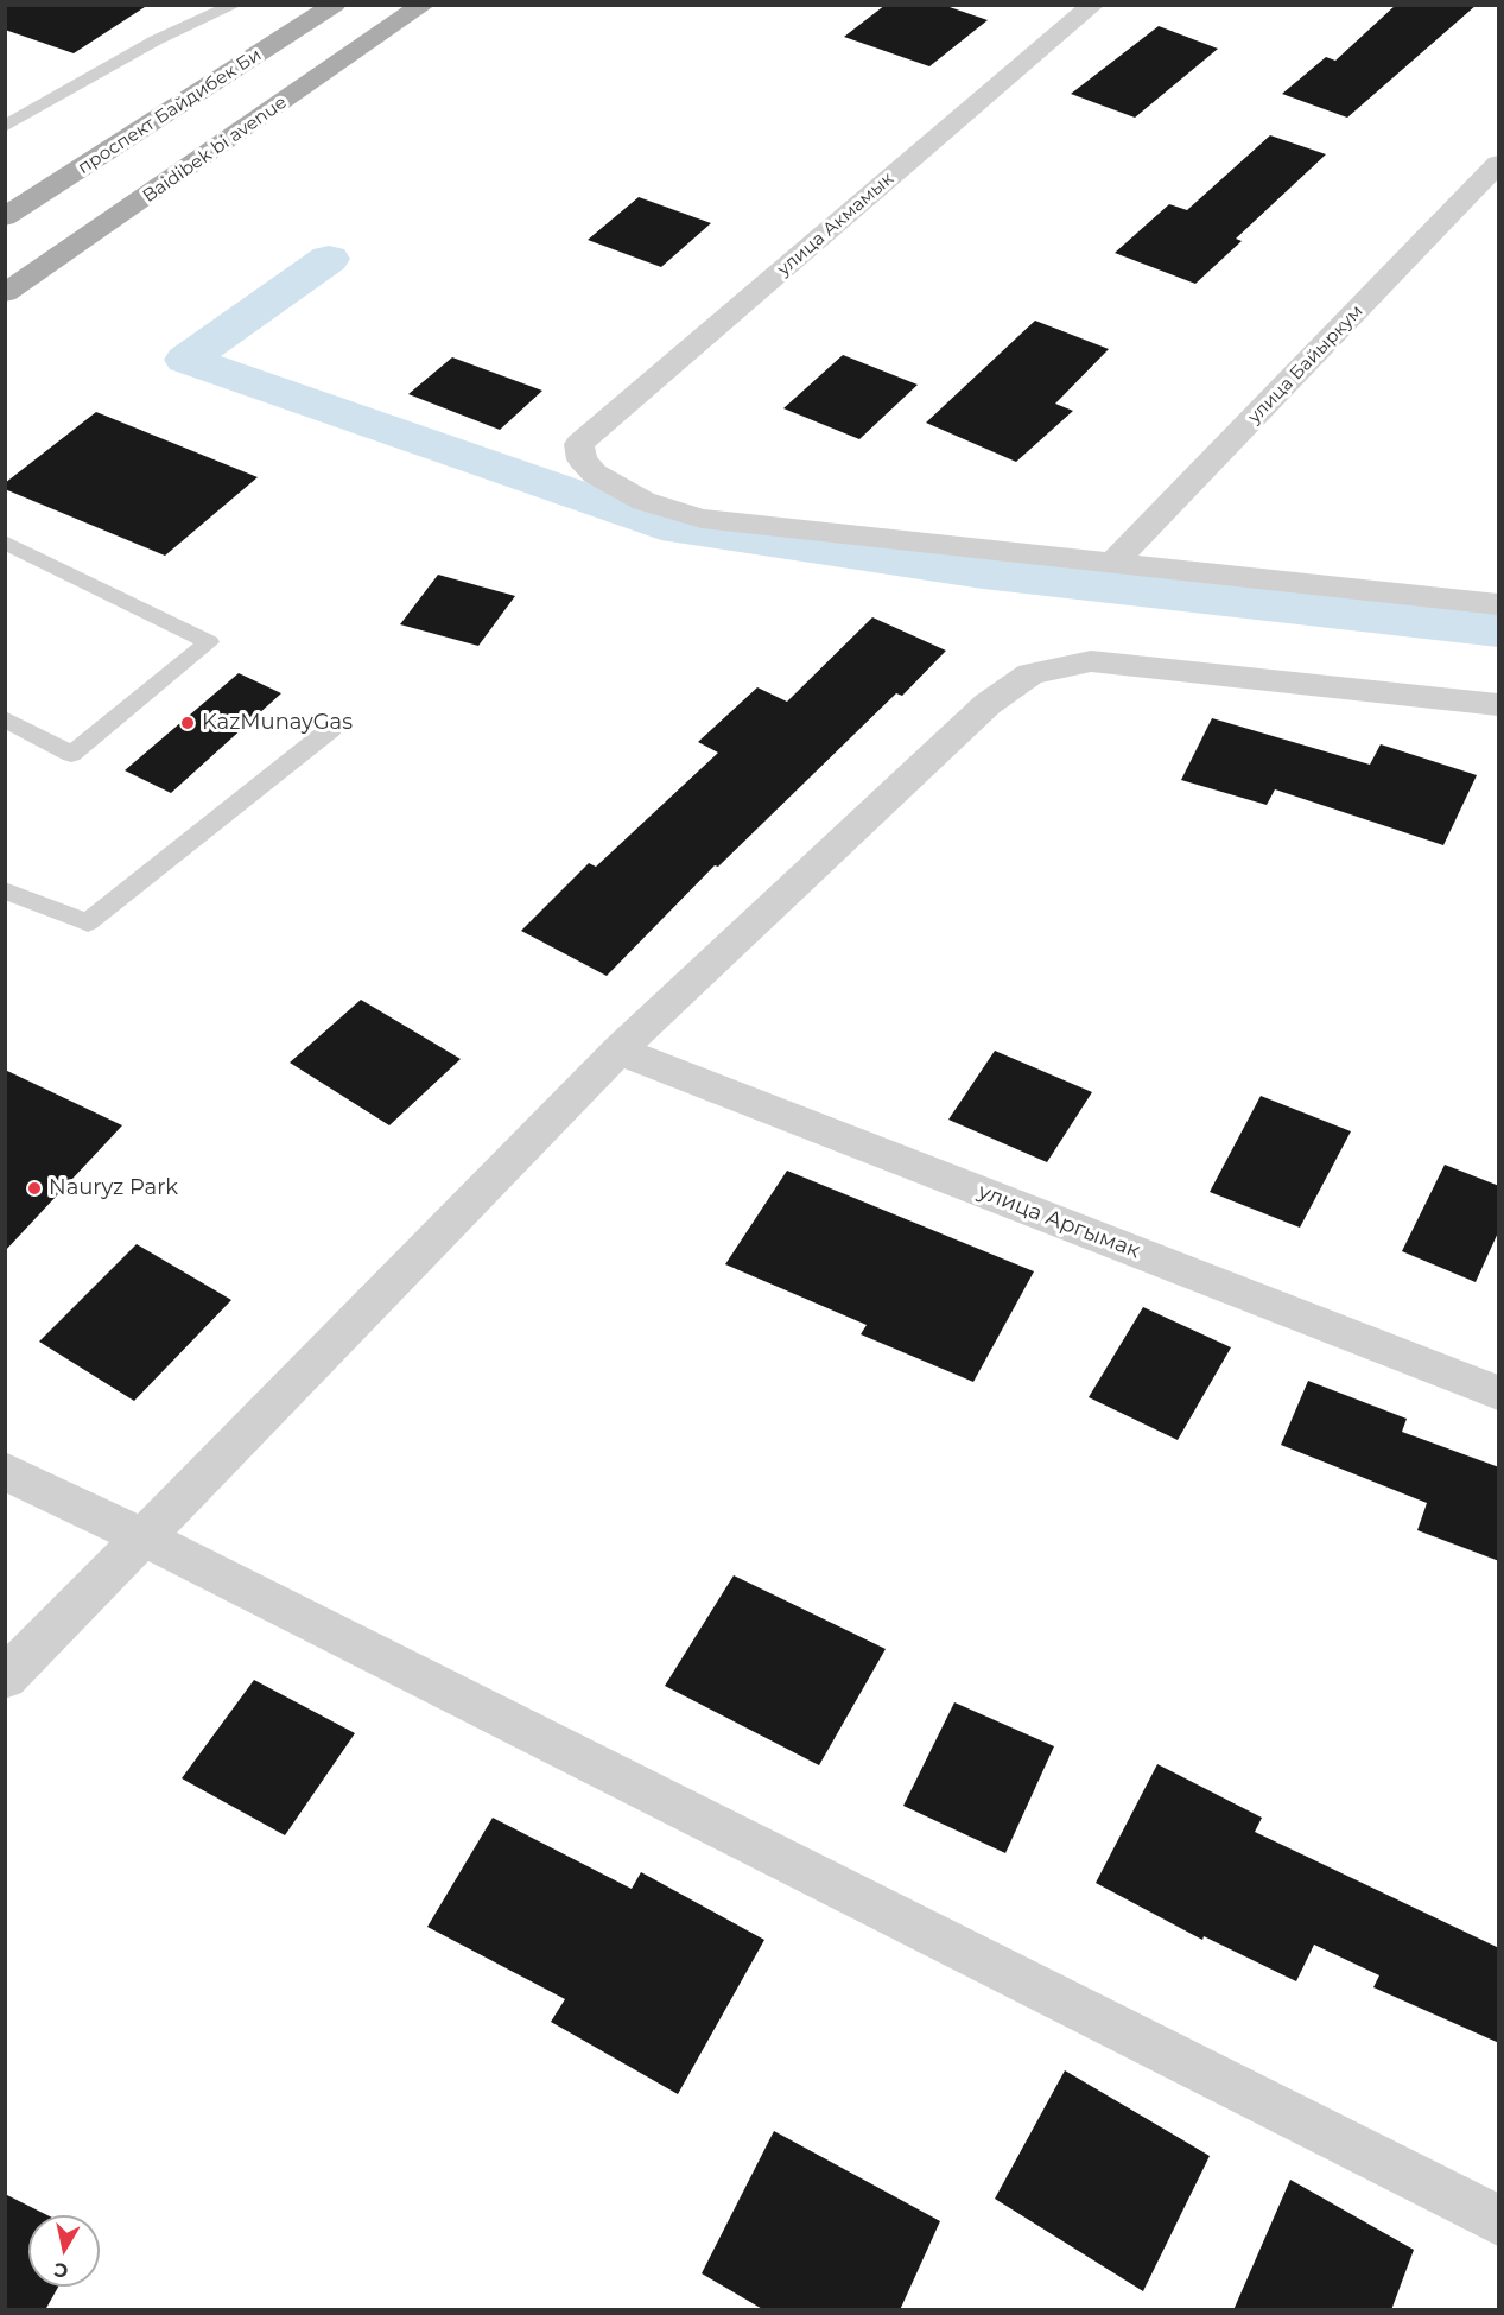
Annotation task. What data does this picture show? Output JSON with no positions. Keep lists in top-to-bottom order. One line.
{"streets":{"main road":["проспект Байдибек Би","Baidibek bi avenue"],"street":["улица Акмамык","улица Байыркум","улица Аргымак"]},"crossings":[["улица Акмамык","улица Байыркум"]],"places":["KazMunayGas","Nauryz Park"],"north":"bottom"}
